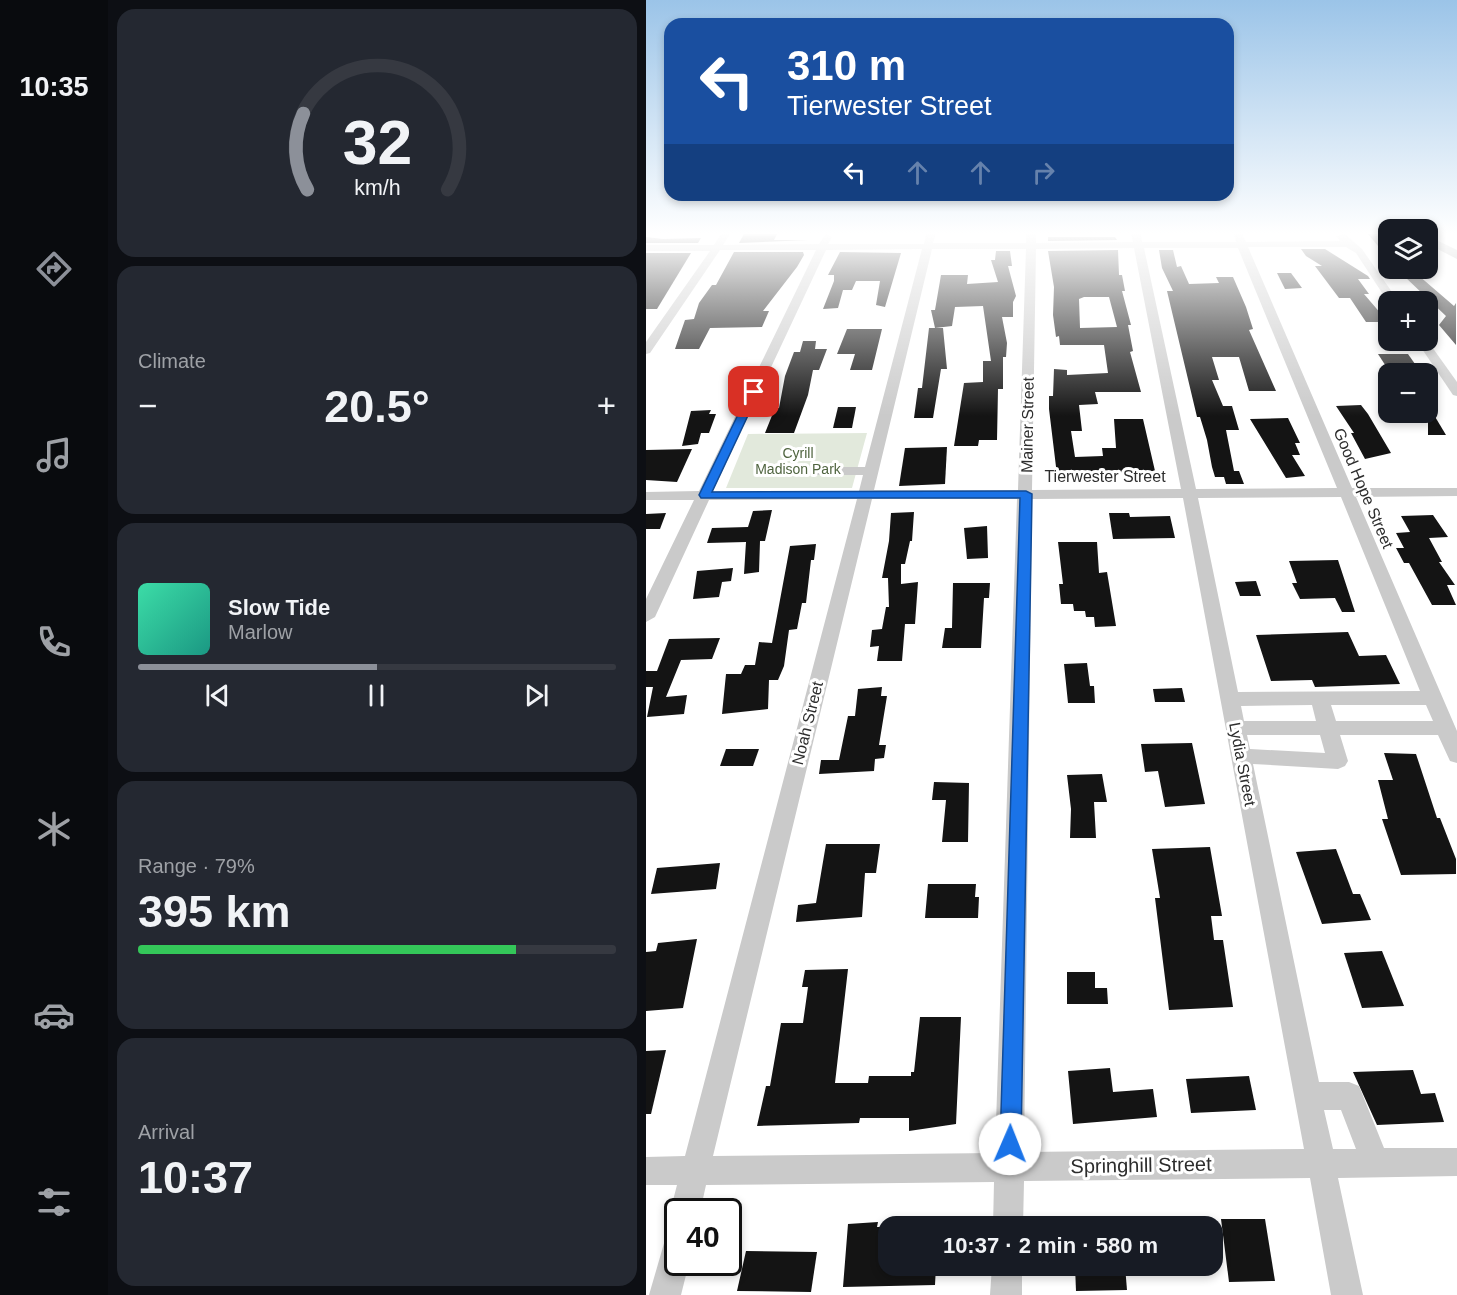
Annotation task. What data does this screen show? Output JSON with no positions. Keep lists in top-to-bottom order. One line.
{"streets":{"street":["Mainer Street","Tierwester Street","Good Hope Street","Noah Street","Lydia Street","Springhill Street"]},"crossings":[["Mainer Street","Tierwester Street"],["Mainer Street","Springhill Street"],["Tierwester Street","Good Hope Street"],["Tierwester Street","Noah Street"],["Tierwester Street","Lydia Street"],["Noah Street","Springhill Street"],["Lydia Street","Springhill Street"]],"parks":["Cyrill Madison Park"],"page":{"tabs":"10:35","turn":["310 m","Tierwester Street"],"map_buttons":["+","−"],"tile":["Climate",["Range · 79%","395 km"],["Arrival","10:37"]],"heat":["−","20.5°","+"],"song":["Slow Tide","Marlow"],"limit":"40","trip":"10:37 · 2 min · 580 m","gauge":["32","km/h"]}}
